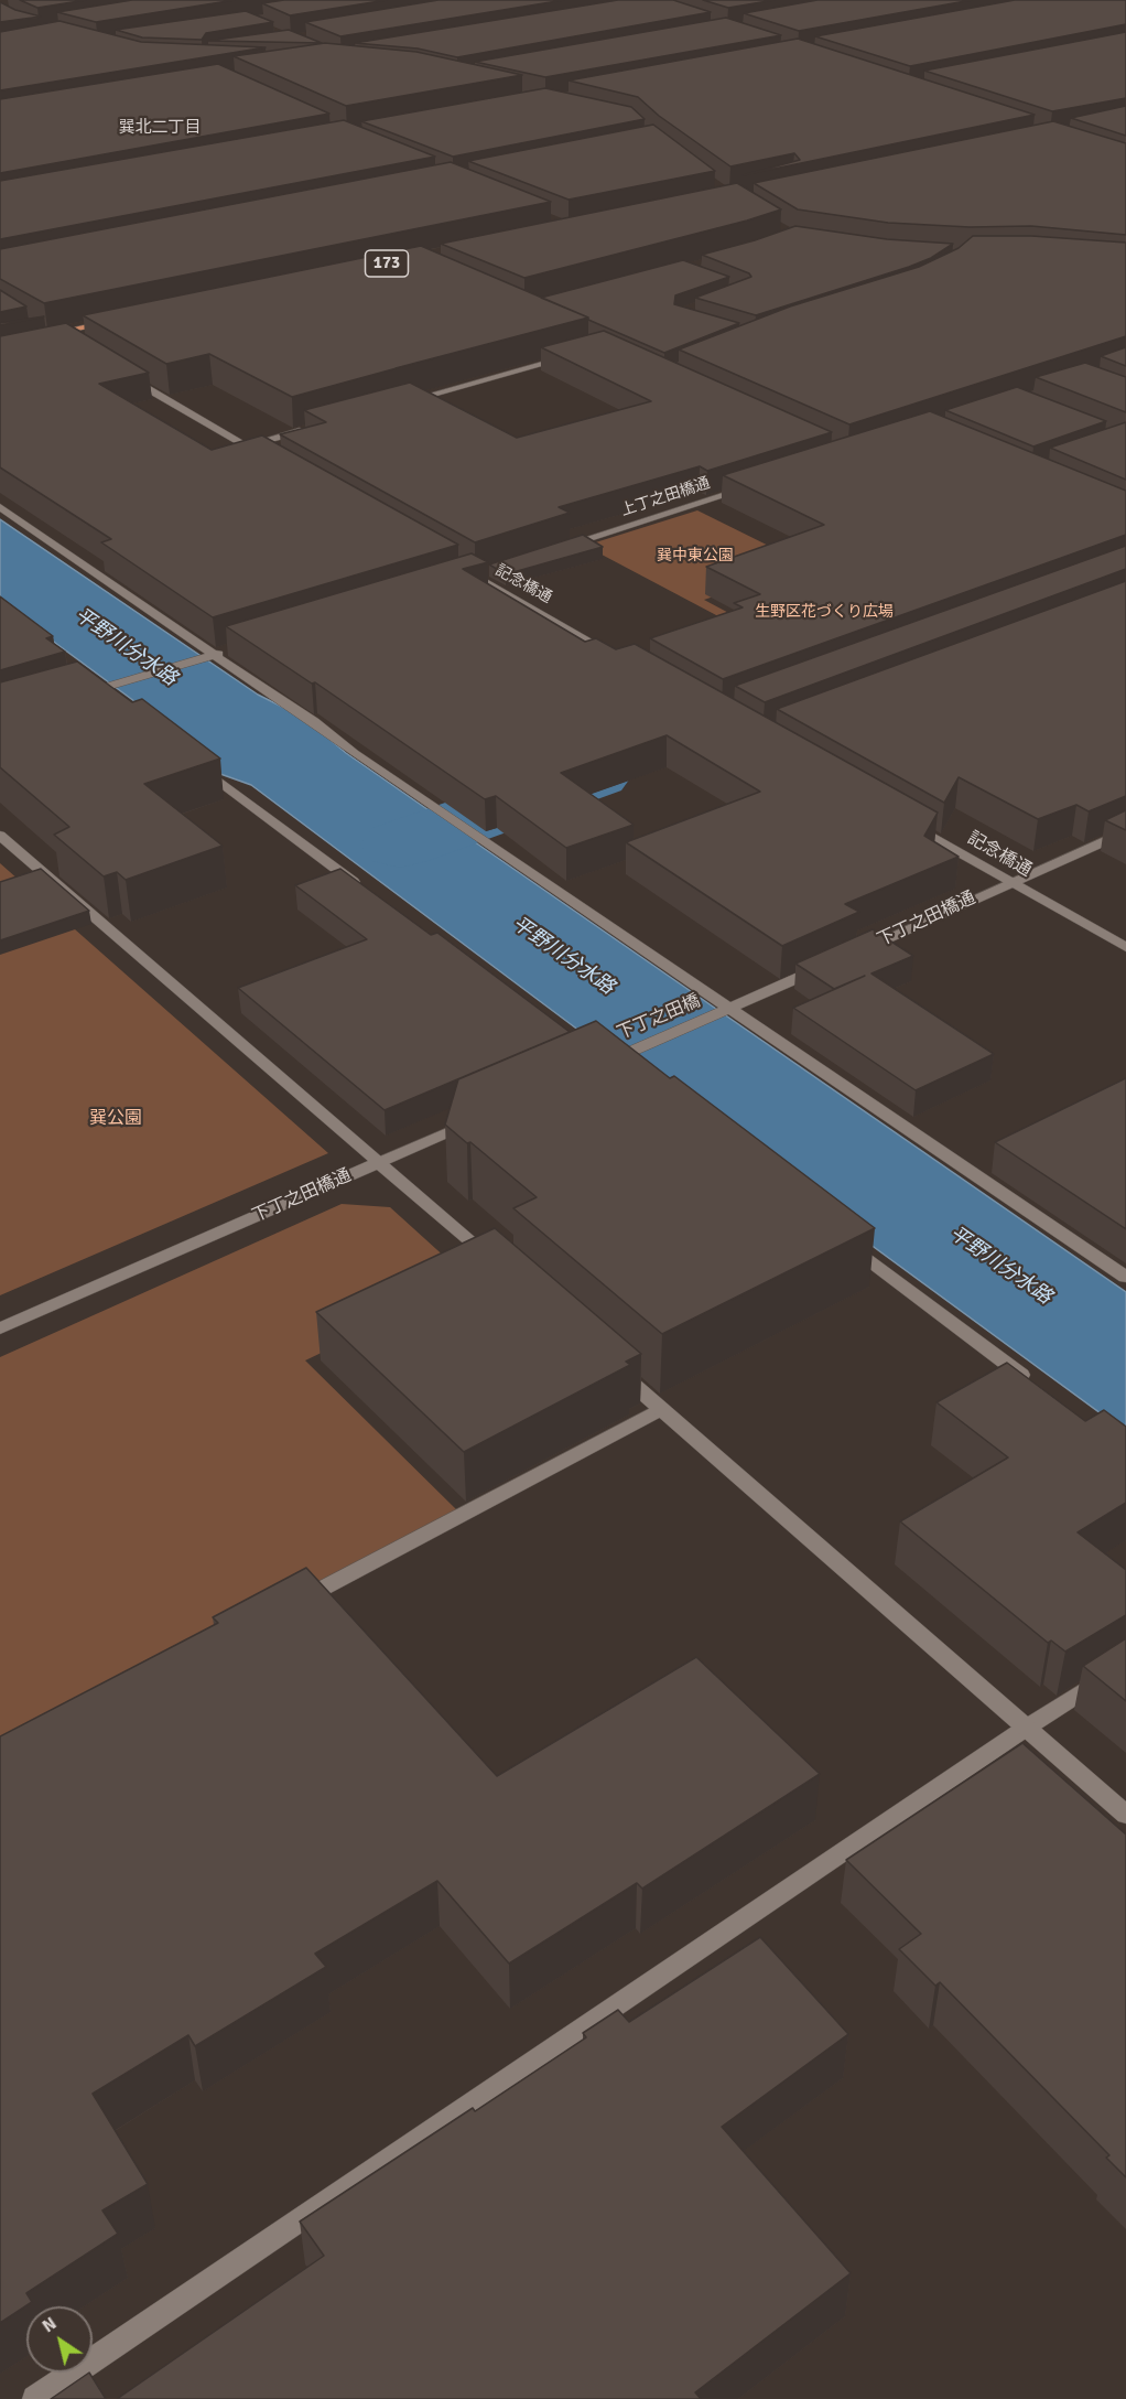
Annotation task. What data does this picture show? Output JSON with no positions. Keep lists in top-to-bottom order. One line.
{"streets":{"street":["上丁之田橋通","記念橋通","下丁之田橋通","下丁之田橋"]},"crossings":[["記念橋通","下丁之田橋通"]],"districts":["巽北二丁目"],"water":["平野川分水路"],"parks":["巽中東公園","生野区花づくり広場","巽公園"],"north":"top left"}
